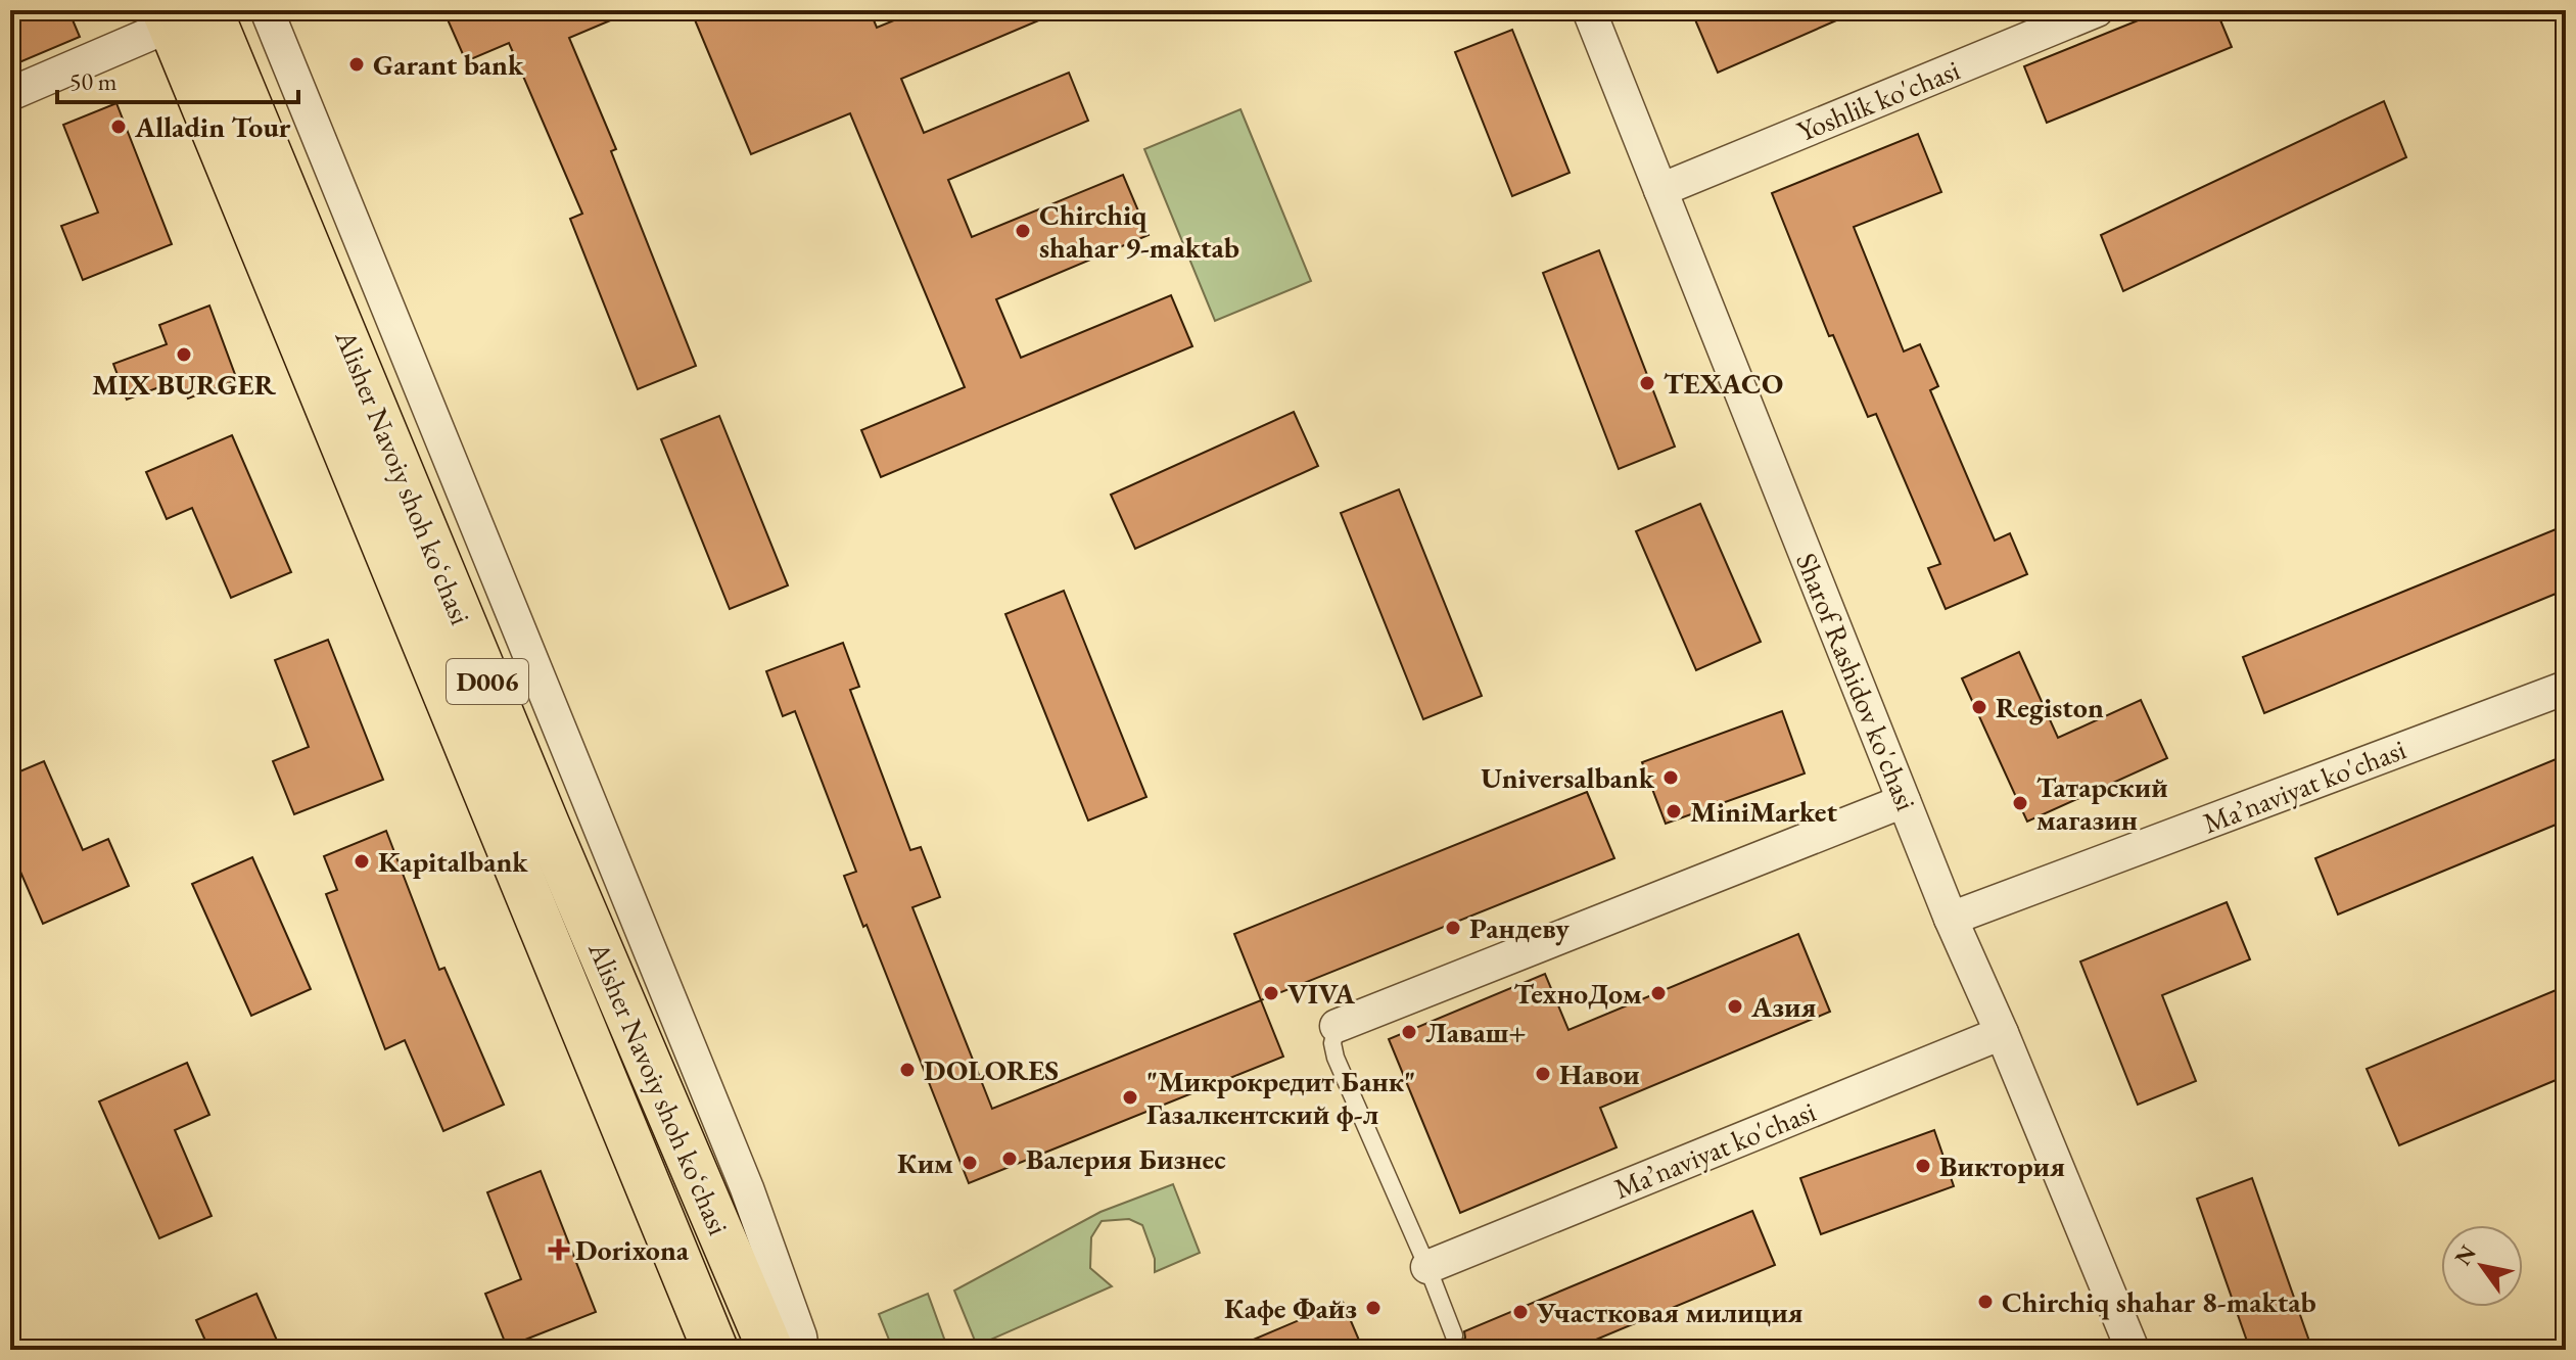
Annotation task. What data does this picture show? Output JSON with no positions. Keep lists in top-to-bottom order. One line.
{"streets":{"main road":["Alisher Navoiy shoh koʻchasi","D006"],"street":["Yoshlik ko'chasi","Sharof Rashidov ko'chasi","Ma’naviyat ko'chasi"]},"crossings":[["Yoshlik ko'chasi","Sharof Rashidov ko'chasi"],["Sharof Rashidov ko'chasi","Ma’naviyat ko'chasi"]],"places":{"other":["Garant bank","Alladin Tour","Chirchiq shahar 9-maktab","MIX BURGER","TEXACO","Registon","Universalbank","Татарский магазин","MiniMarket","Kapitalbank","Рандеву","VIVA","ТехноДом","Азия","Лаваш+","DOLORES","Навои","\"Микрокредит Банк\" Газалкентский ф-л","Валерия Бизнес","Ким","Виктория","Chirchiq shahar 8-maktab","Кафе Файз","Участковая милиция"],"health":["Dorixona"]},"scale_bar":"50 m","north":"top left"}
